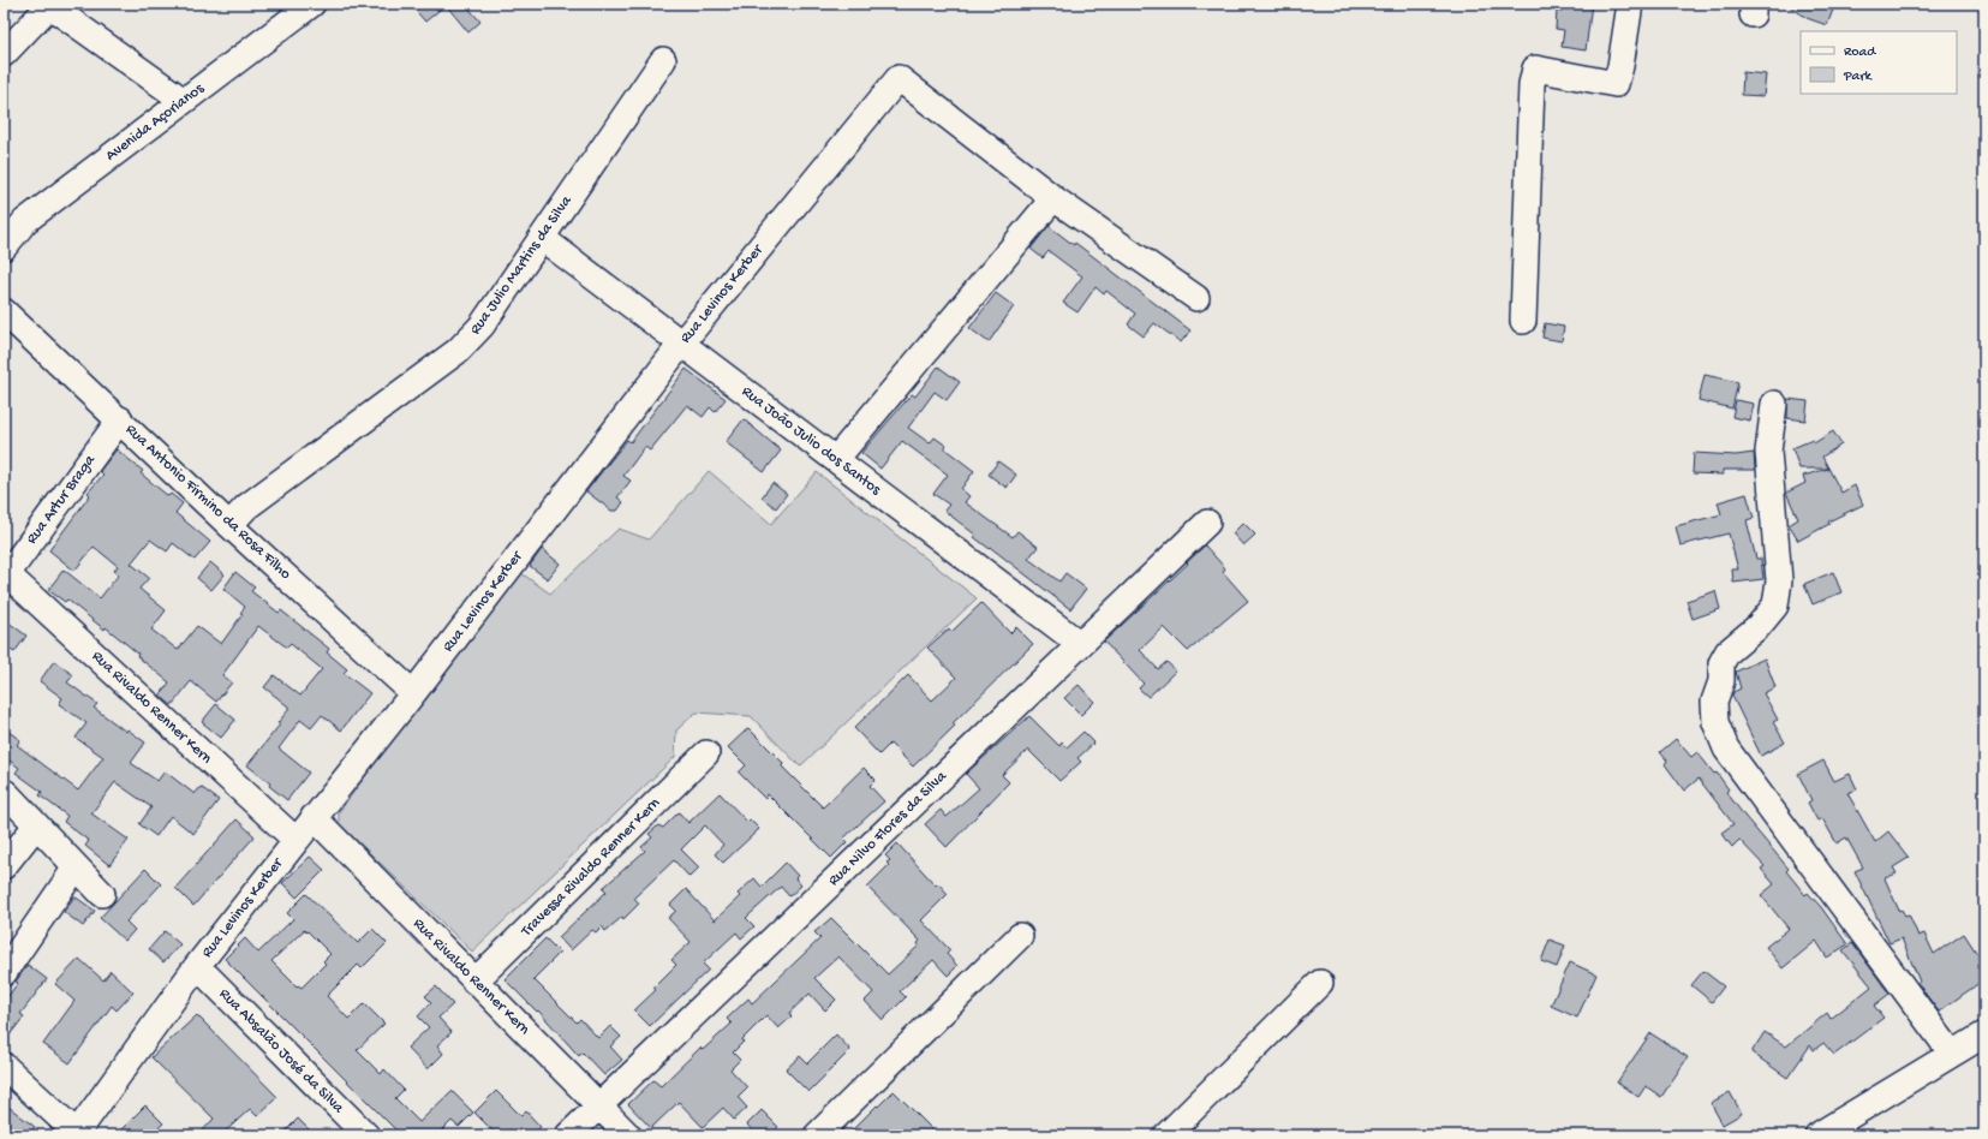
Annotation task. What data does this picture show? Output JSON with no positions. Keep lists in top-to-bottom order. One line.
{"streets":{"street":["Avenida Açorianos","Rua Julio Martins da Silva","Rua Levinos Kerber","Rua João Julio dos Santos","Rua Artur Braga","Rua Antonio Firmino da Rosa Filho","Rua Rivaldo Renner Kern","Rua Nilvo Flores da Silva","Travessa Rivaldo Renner Kern","Rua Absalão José da Silva"]},"crossings":[["Rua Julio Martins da Silva","Rua João Julio dos Santos"],["Rua Julio Martins da Silva","Rua Antonio Firmino da Rosa Filho"],["Rua Levinos Kerber","Rua João Julio dos Santos"],["Rua Levinos Kerber","Rua Antonio Firmino da Rosa Filho"],["Rua Levinos Kerber","Rua Rivaldo Renner Kern"],["Rua Levinos Kerber","Rua Absalão José da Silva"],["Rua João Julio dos Santos","Rua Nilvo Flores da Silva"],["Rua Artur Braga","Rua Antonio Firmino da Rosa Filho"],["Rua Artur Braga","Rua Rivaldo Renner Kern"],["Rua Rivaldo Renner Kern","Rua Nilvo Flores da Silva"],["Rua Rivaldo Renner Kern","Travessa Rivaldo Renner Kern"]],"legend":["Road","Park"]}
